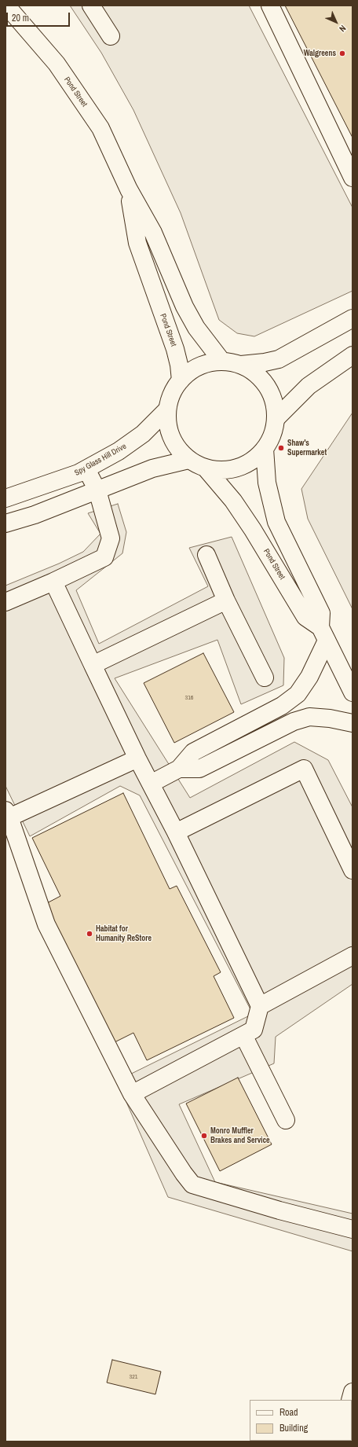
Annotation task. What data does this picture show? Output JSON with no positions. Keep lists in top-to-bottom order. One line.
{"streets":{"main road":["Pond Street","Spy Glass Hill Drive"]},"crossings":[["Pond Street","Spy Glass Hill Drive"]],"places":["Walgreens","Shaw's Supermarket","Habitat for Humanity ReStore","Monro Muffler Brakes and Service"],"house_numbers":["316","321"],"legend":["Road","Building"],"scale_bar":"20 m","north":"bottom right"}
